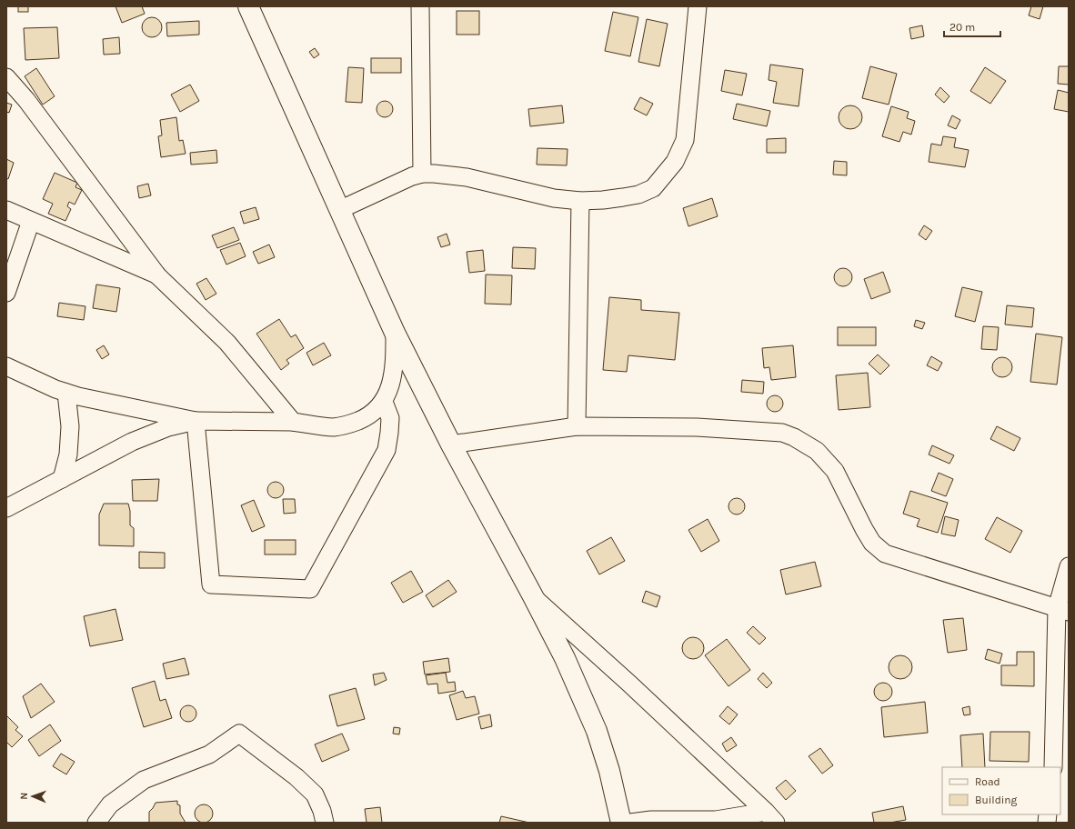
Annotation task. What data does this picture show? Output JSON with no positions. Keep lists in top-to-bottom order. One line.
{"legend":["Road","Building"],"scale_bar":"20 m","north":"left"}
